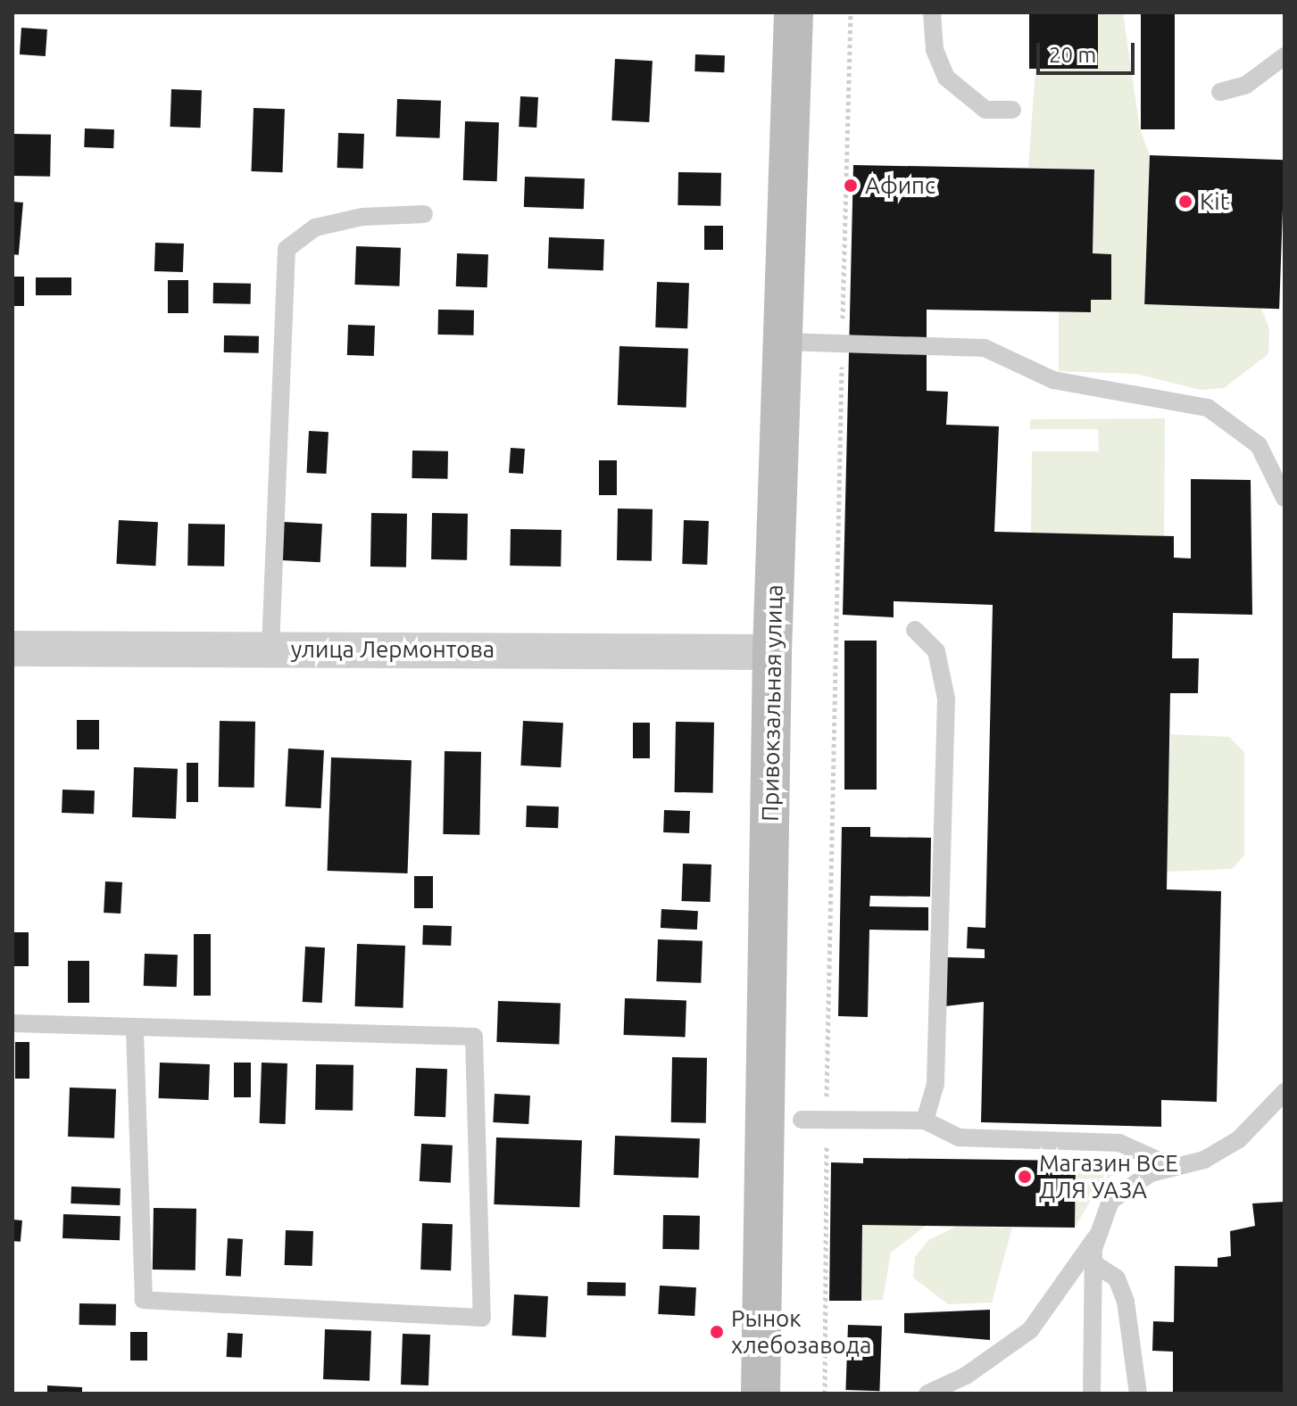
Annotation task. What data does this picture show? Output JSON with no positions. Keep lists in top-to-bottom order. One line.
{"streets":{"street":["улица Лермонтова","Привокзальная улица"]},"crossings":[["улица Лермонтова","Привокзальная улица"]],"places":["Афипс","Kit","Магазин ВСЕ ДЛЯ УАЗА","Рынок хлебозавода"],"scale_bar":"20 m"}
